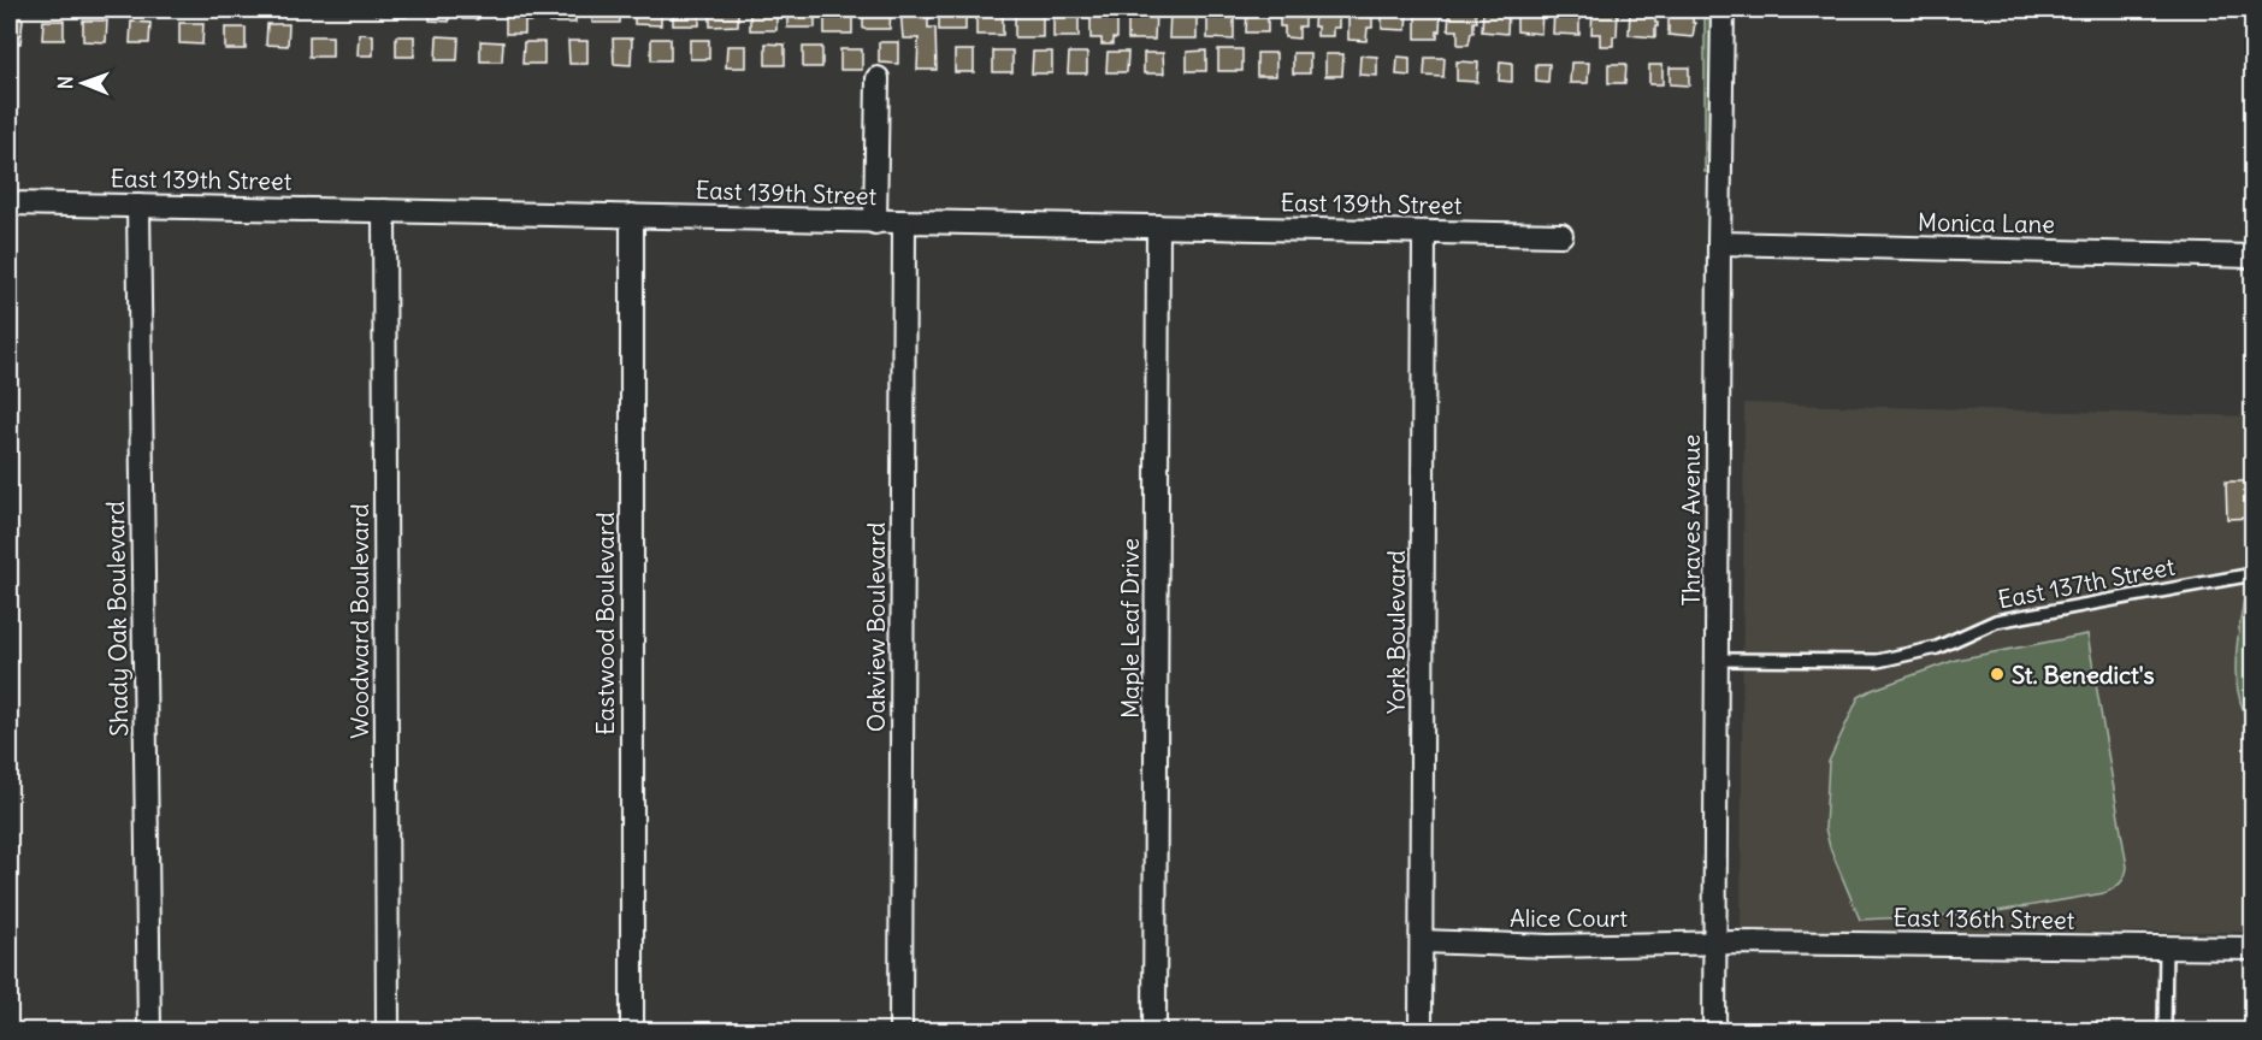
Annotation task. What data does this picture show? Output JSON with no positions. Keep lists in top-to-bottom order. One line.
{"streets":{"street":["East 139th Street","Monica Lane","Thraves Avenue","Shady Oak Boulevard","Woodward Boulevard","Eastwood Boulevard","Oakview Boulevard","Maple Leaf Drive","York Boulevard","Alice Court","East 136th Street"],"lane":["East 137th Street"]},"crossings":[["East 139th Street","Shady Oak Boulevard"],["East 139th Street","Woodward Boulevard"],["East 139th Street","Eastwood Boulevard"],["East 139th Street","Oakview Boulevard"],["East 139th Street","Maple Leaf Drive"],["East 139th Street","York Boulevard"],["Monica Lane","Thraves Avenue"],["Thraves Avenue","East 137th Street"],["Thraves Avenue","Alice Court"],["Thraves Avenue","East 136th Street"],["York Boulevard","Alice Court"],["Alice Court","East 136th Street"]],"places":["St. Benedict's"],"north":"left"}
